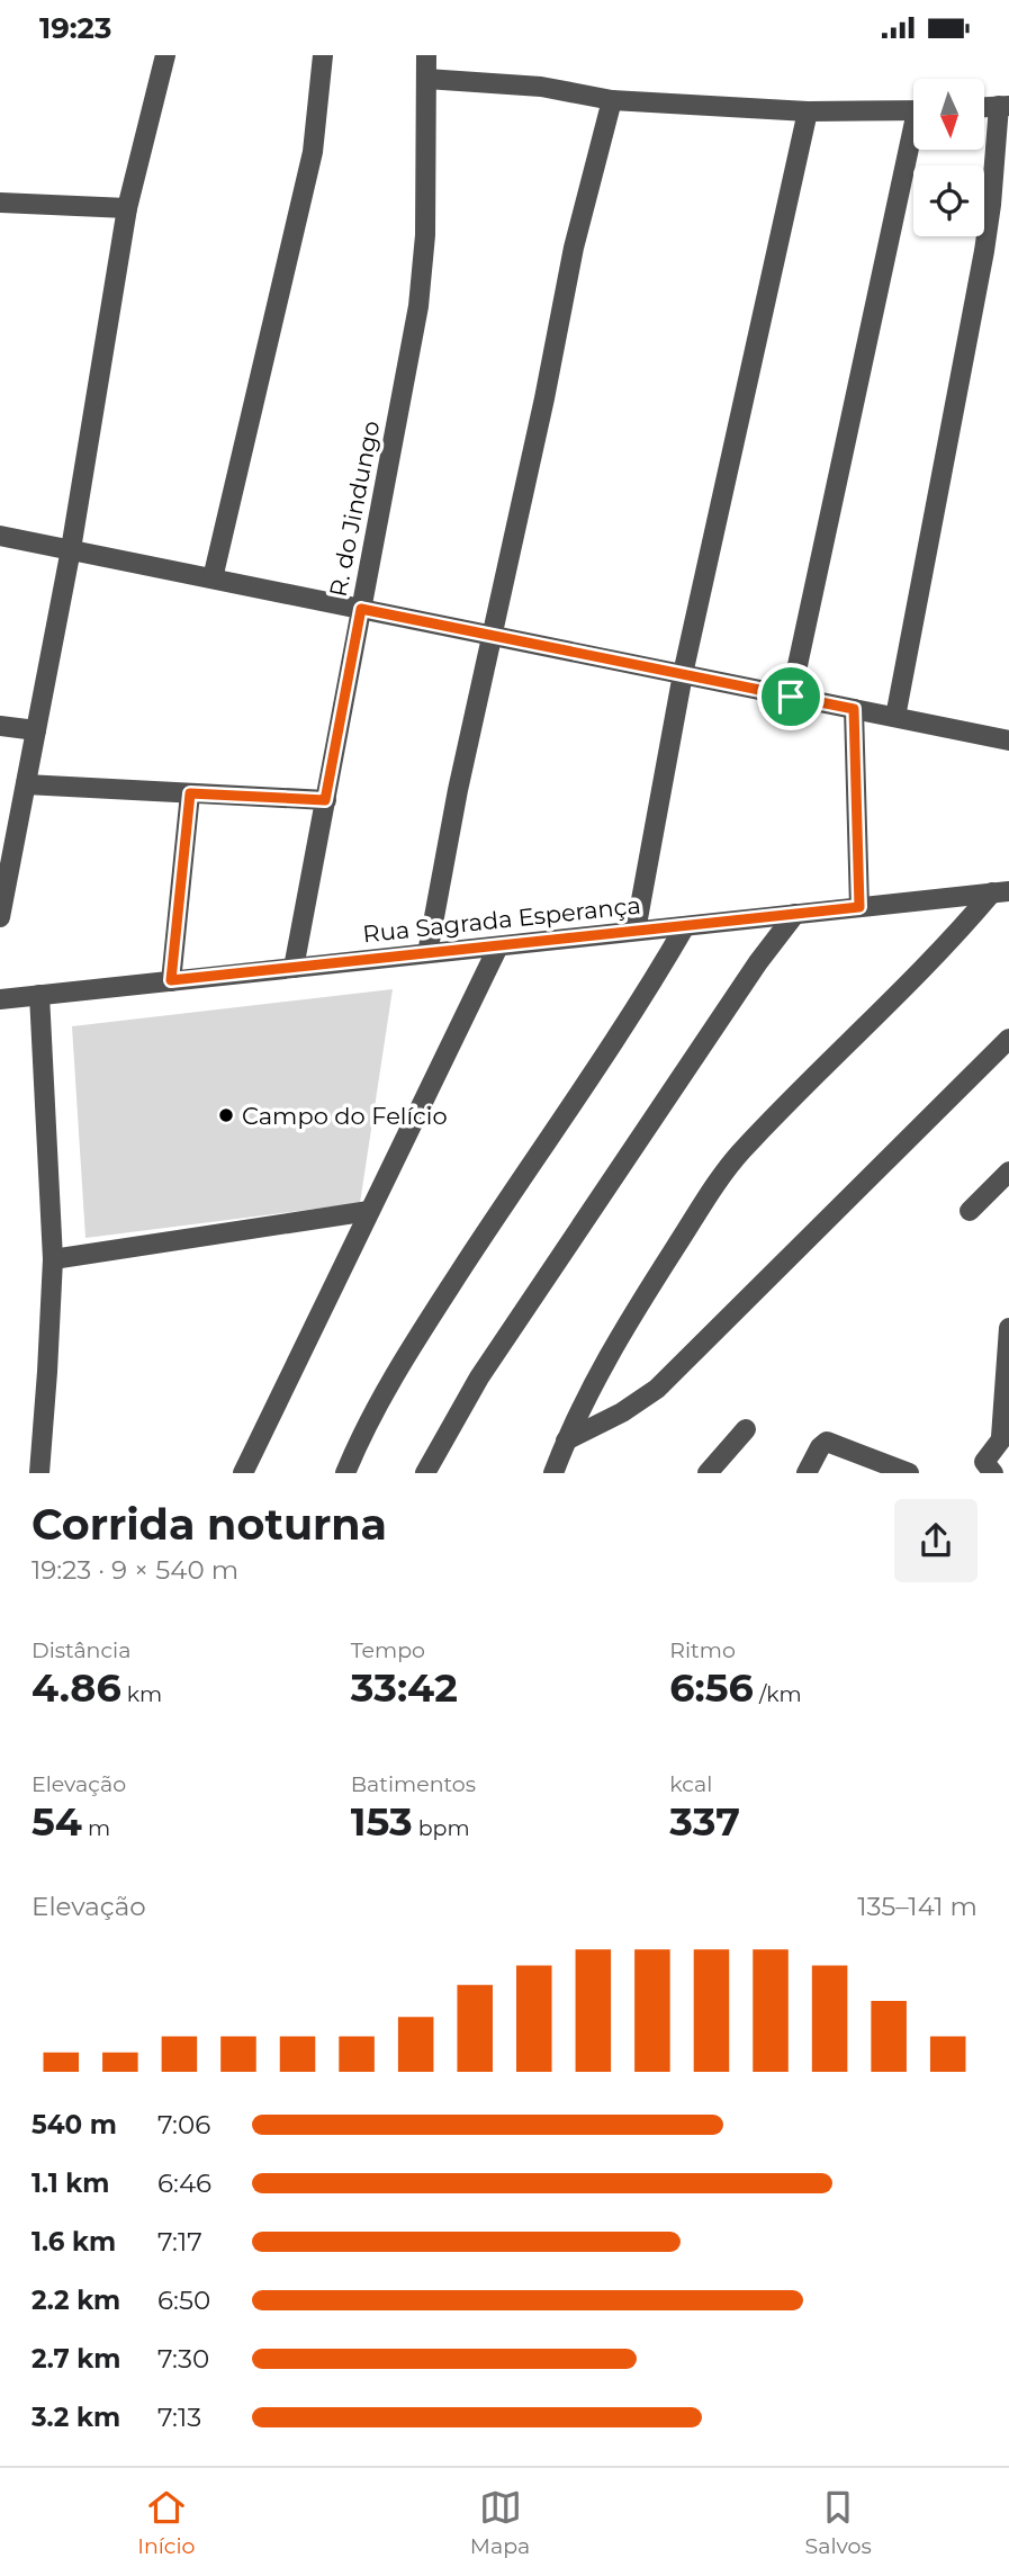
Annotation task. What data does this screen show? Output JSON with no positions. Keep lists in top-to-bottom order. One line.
{"streets":{"street":["R. do Jindungo","Rua Sagrada Esperança"]},"crossings":[["R. do Jindungo","Rua Sagrada Esperança"]],"places":["Campo do Felício"],"north":"bottom","page":{"status":"19:23","heading":["Corrida noturna","19:23 · 9 × 540 m"],"stats":[["Distância","4.86 km"],["Tempo","33:42"],["Ritmo","6:56 /km"],["Elevação","54 m"],["Batimentos","153 bpm"],["kcal","337"]],"chart":["Elevação","135–141 m"],"list":[{"name":"540 m","note":"7:06"},{"name":"1.1 km","note":"6:46"},{"name":"1.6 km","note":"7:17"},{"name":"2.2 km","note":"6:50"},{"name":"2.7 km","note":"7:30"},{"name":"3.2 km","note":"7:13"}],"tabs":["Início","Mapa","Salvos"]}}
